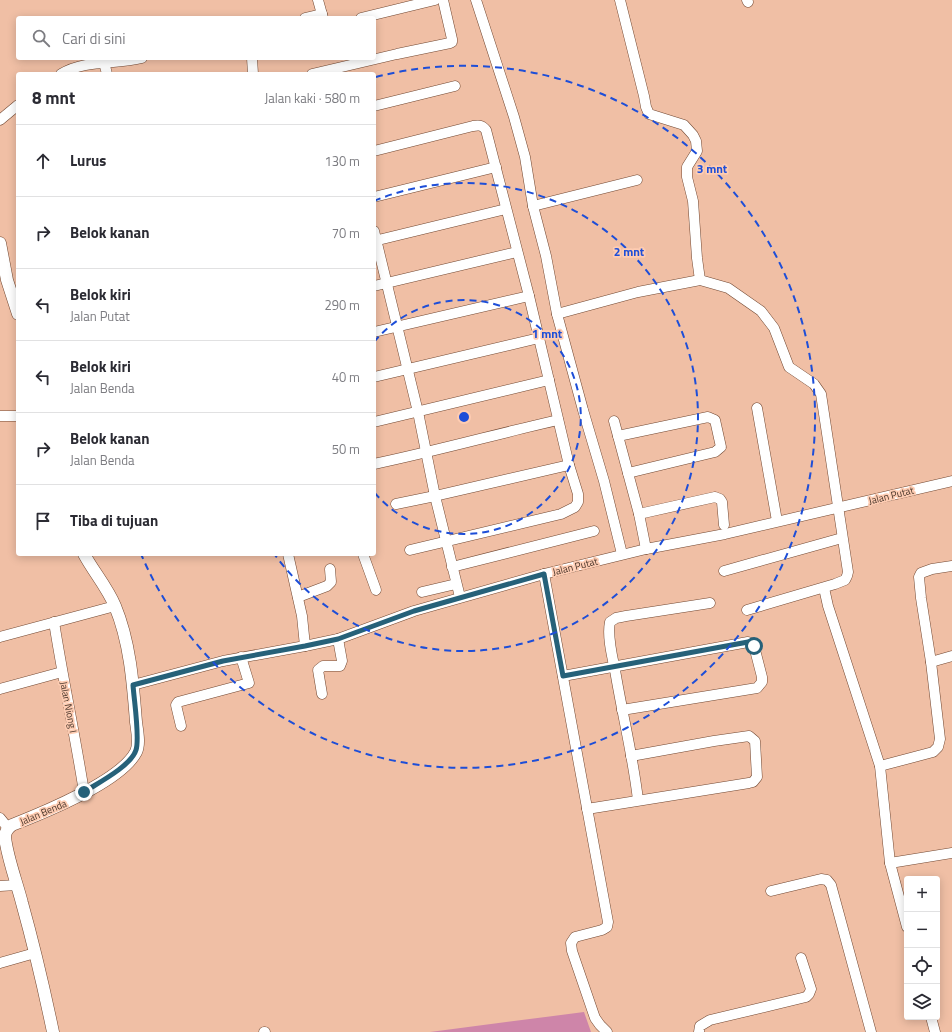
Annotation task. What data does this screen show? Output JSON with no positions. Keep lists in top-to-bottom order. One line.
{"streets":{"street":["Jalan Putat","Jalan Niong I","Jalan Benda"]},"crossings":[["Jalan Putat","Jalan Benda"],["Jalan Niong I","Jalan Benda"]],"page":{"search":"Cari di sini","heading":["8 mnt","Jalan kaki · 580 m"],"list":[["Lurus","130 m"],["Belok kanan","70 m"],["Belok kiri","Jalan Putat","290 m"],["Belok kiri","Jalan Benda","40 m"],["Belok kanan","Jalan Benda","50 m"],"Tiba di tujuan"],"map_buttons":["+","−"]},"rings":["3 mnt","2 mnt","1 mnt"]}
